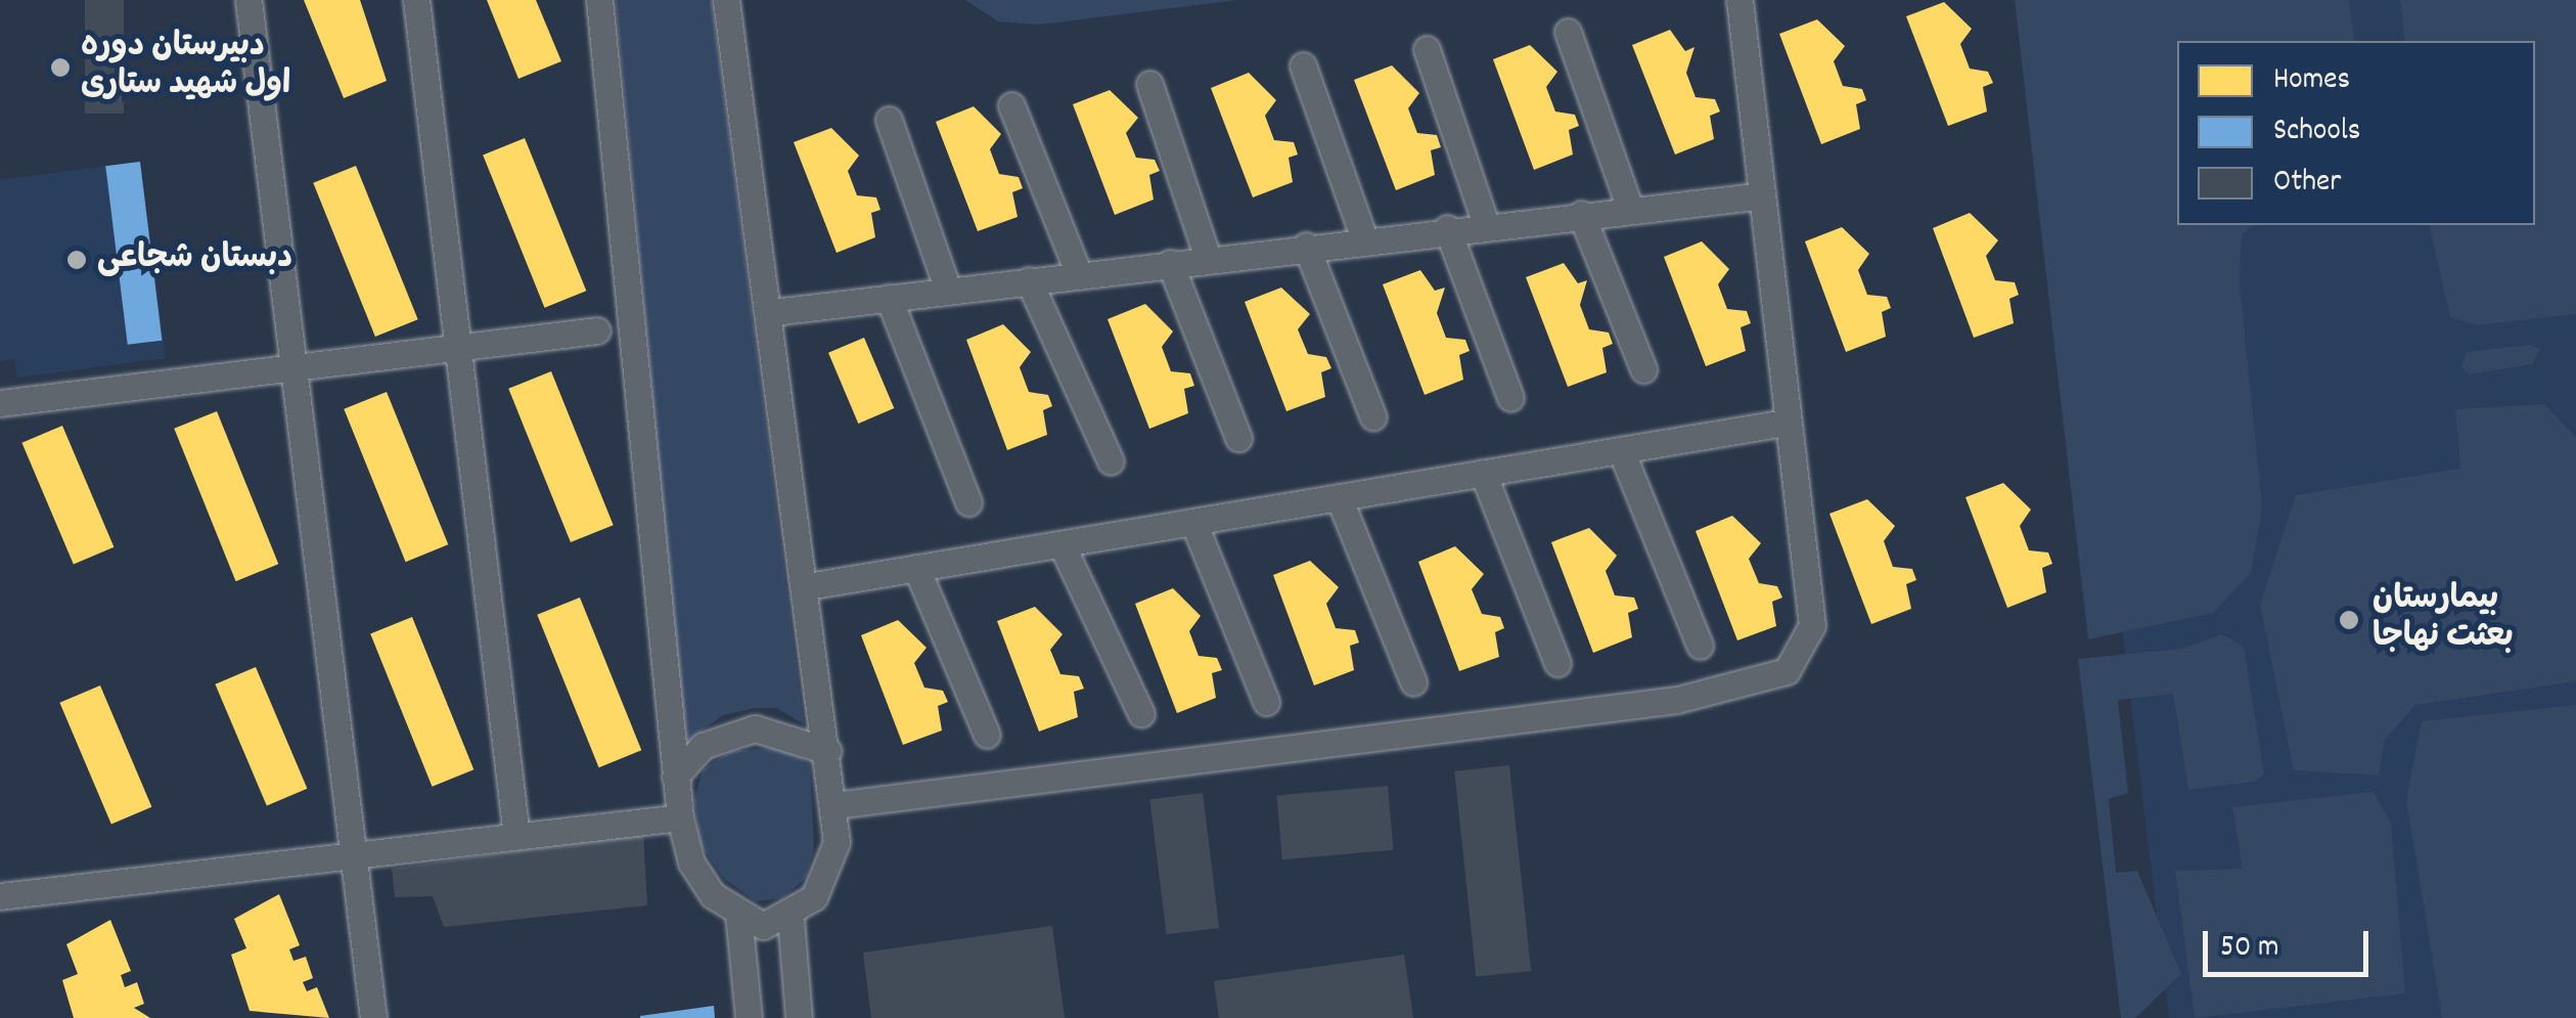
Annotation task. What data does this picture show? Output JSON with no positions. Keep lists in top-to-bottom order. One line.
{"places":["دبیرستان دوره اول شهید ستاری","دبستان شجاعی","بیمارستان بعثت نهاجا"],"legend":["Homes","Schools","Other"],"scale_bar":"50 m"}
